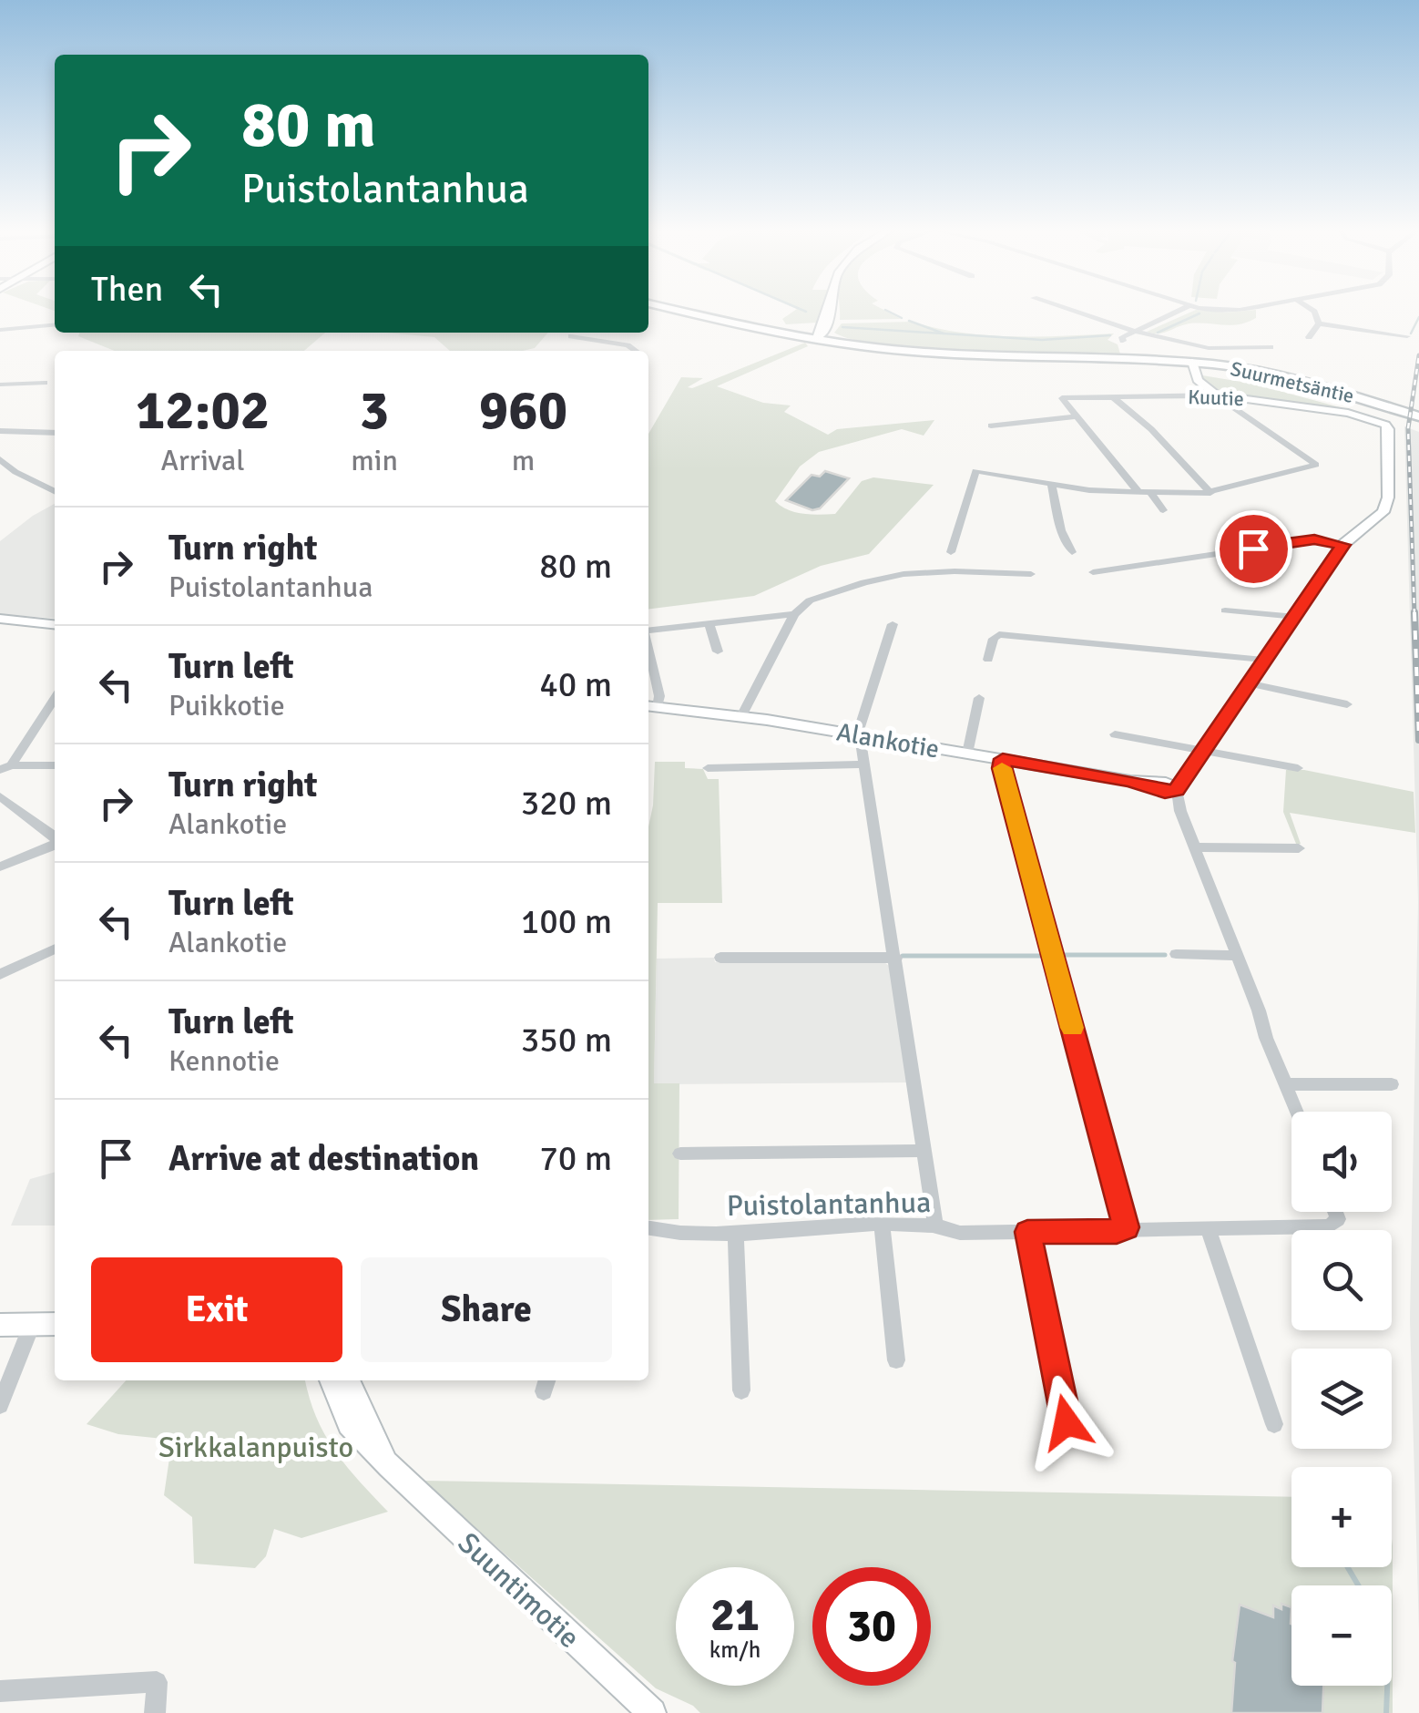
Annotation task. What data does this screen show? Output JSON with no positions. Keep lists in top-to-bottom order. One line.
{"streets":{"main road":["Suurmetsäntie"],"street":["Kuutie","Alankotie","Puistolantanhua","Suuntimotie"]},"parks":["Sirkkalanpuisto"],"page":{"turn":["80 m","Puistolantanhua"],"then":"Then","eta":["12:02","Arrival","3","min","960","m"],"list":[{"name":"Turn right","note":"Puistolantanhua","value":"80 m"},{"name":"Turn left","note":"Puikkotie","value":"40 m"},{"name":"Turn right","note":"Alankotie","value":"320 m"},{"name":"Turn left","note":"Alankotie","value":"100 m"},{"name":"Turn left","note":"Kennotie","value":"350 m"},{"name":"Arrive at destination","value":"70 m"}],"map_buttons":["+","−"],"buttons":["Exit","Share"],"speed":"21 km/h","limit":"30"}}
